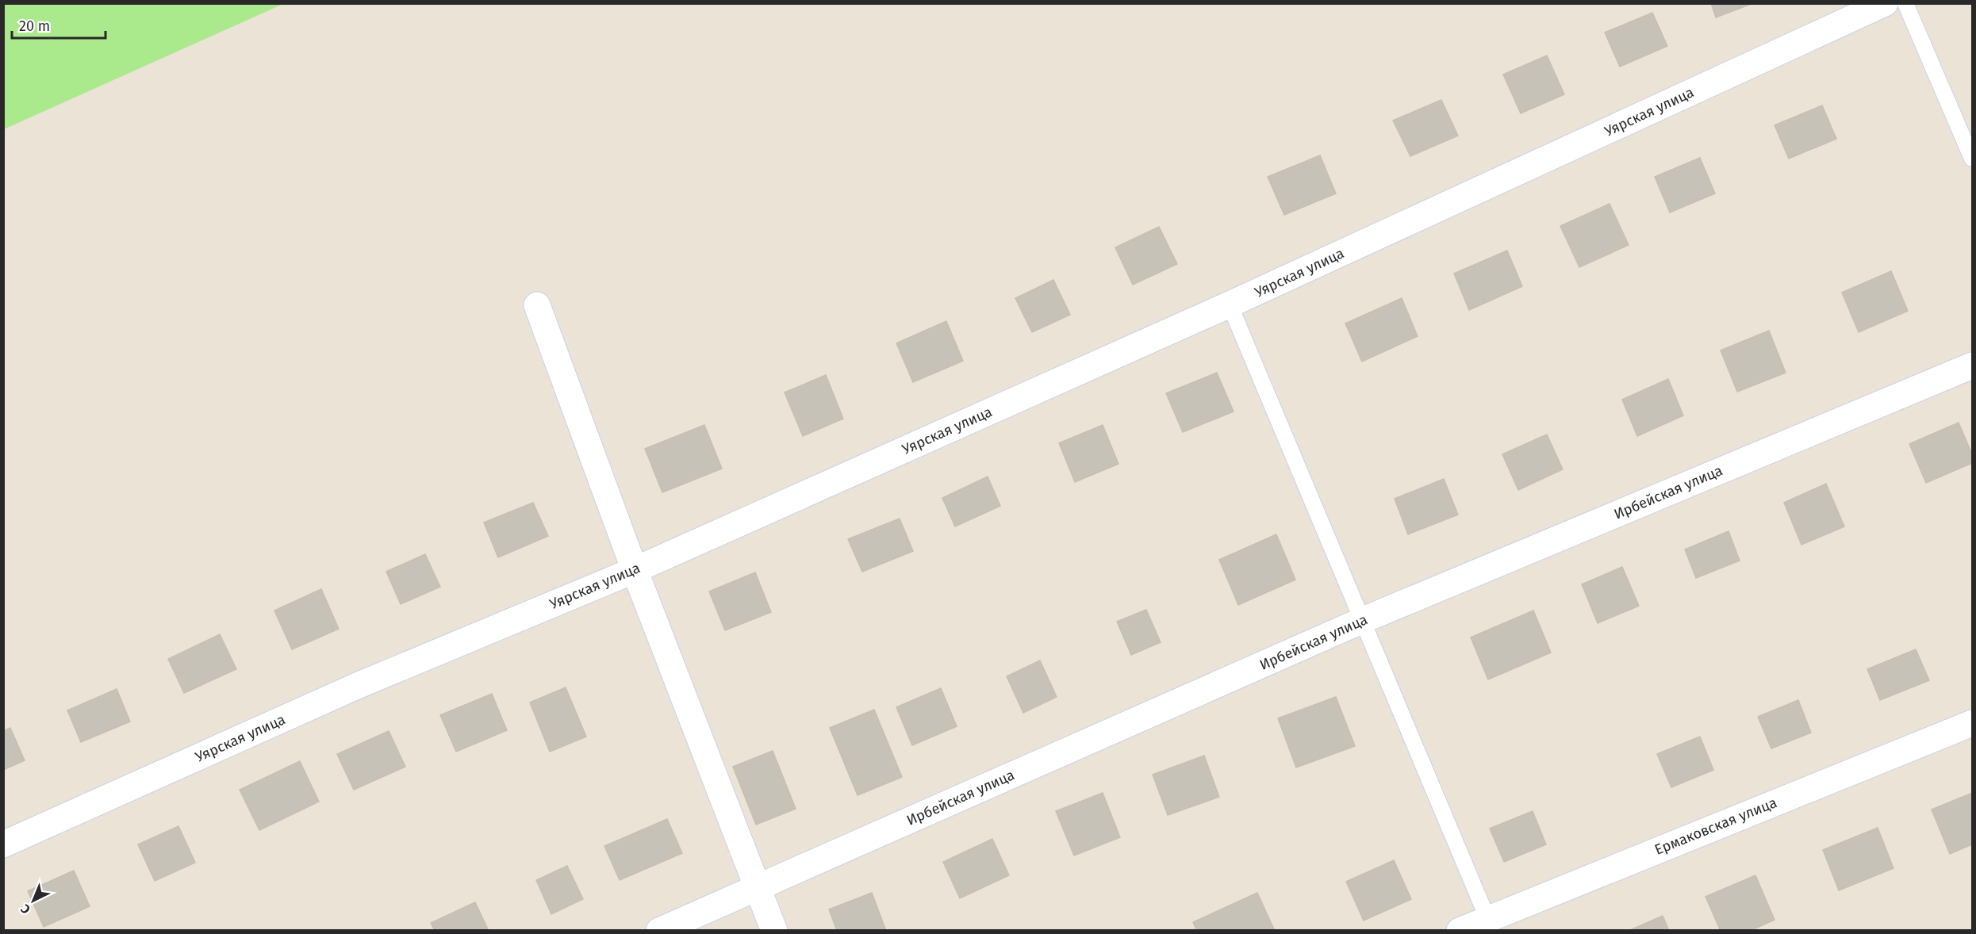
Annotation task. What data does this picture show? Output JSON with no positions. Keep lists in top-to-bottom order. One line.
{"streets":{"street":["Уярская улица","Ирбейская улица","Ермаковская улица"]},"scale_bar":"20 m","north":"bottom left"}
